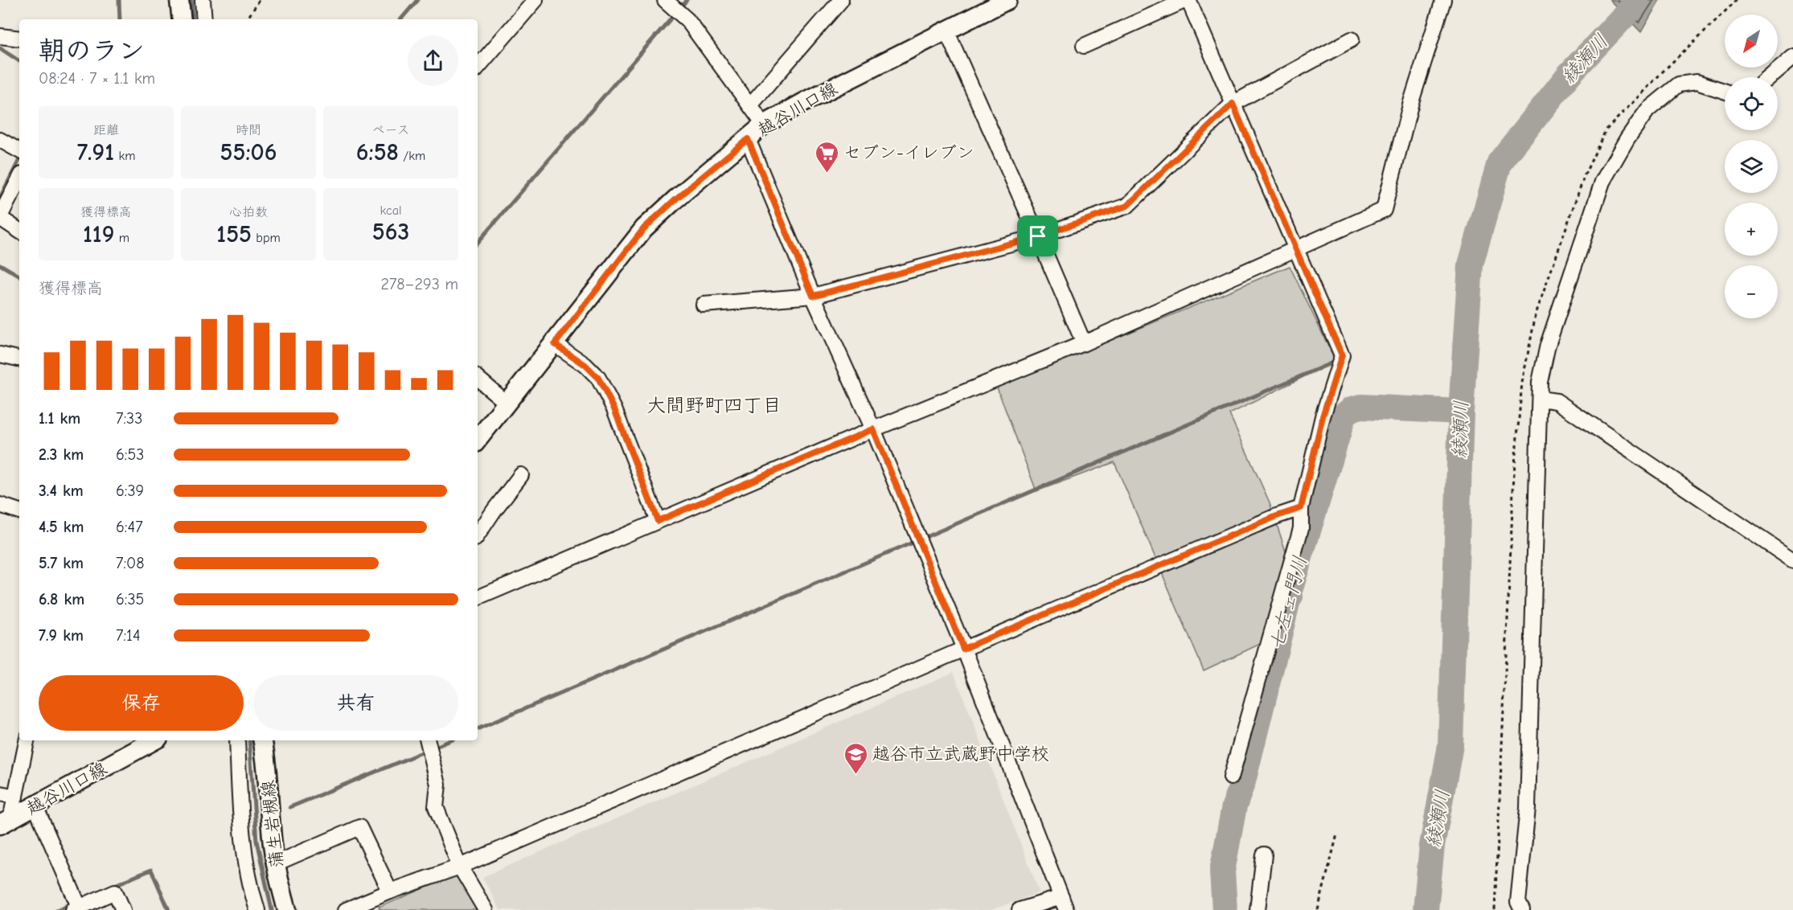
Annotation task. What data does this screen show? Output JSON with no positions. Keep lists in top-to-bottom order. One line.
{"streets":{"main road":["越谷川口線","蒲生岩槻線"]},"districts":["大間野町四丁目"],"water":["綾瀬川","七左ェ門川"],"places":{"supermarket":["セブン-イレブン"],"school or university":["越谷市立武蔵野中学校"]},"north":"bottom left","page":{"map_buttons":["+","−"],"heading":["朝のラン","08:24 · 7 × 1.1 km"],"stats":[["距離","7.91 km"],["時間","55:06"],["ペース","6:58 /km"],["獲得標高","119 m"],["心拍数","155 bpm"],["kcal","563"]],"chart":["獲得標高","278–293 m"],"list":[{"name":"1.1 km","note":"7:33"},{"name":"2.3 km","note":"6:53"},{"name":"3.4 km","note":"6:39"},{"name":"4.5 km","note":"6:47"},{"name":"5.7 km","note":"7:08"},{"name":"6.8 km","note":"6:35"},{"name":"7.9 km","note":"7:14"}],"buttons":["保存","共有"]}}
